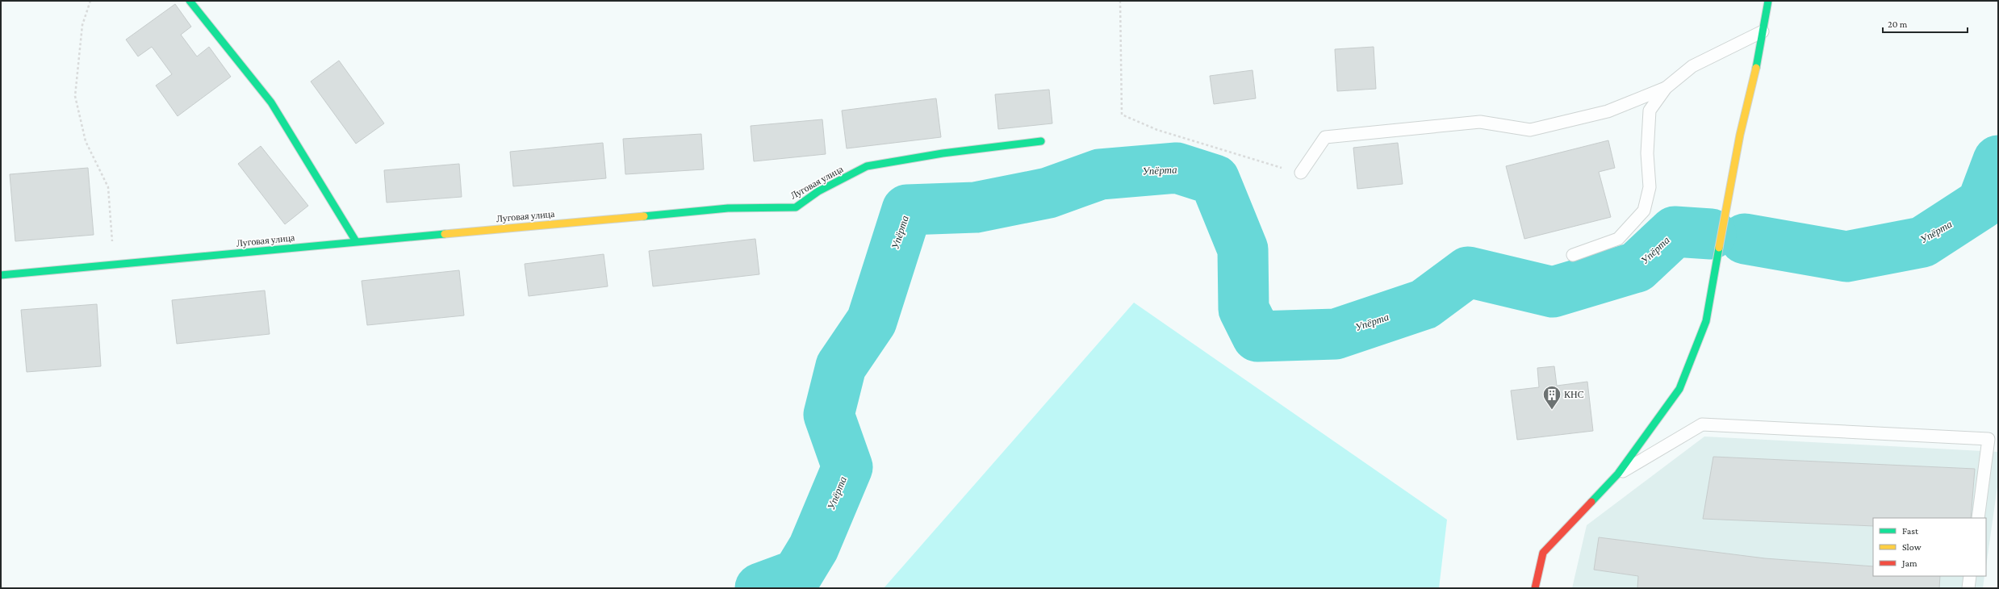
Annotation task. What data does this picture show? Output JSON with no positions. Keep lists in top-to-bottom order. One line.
{"streets":{"street":["Луговая улица"]},"water":["Упёрта"],"places":{"building":["КНС"]},"legend":["Fast","Slow","Jam"],"scale_bar":"20 m"}
